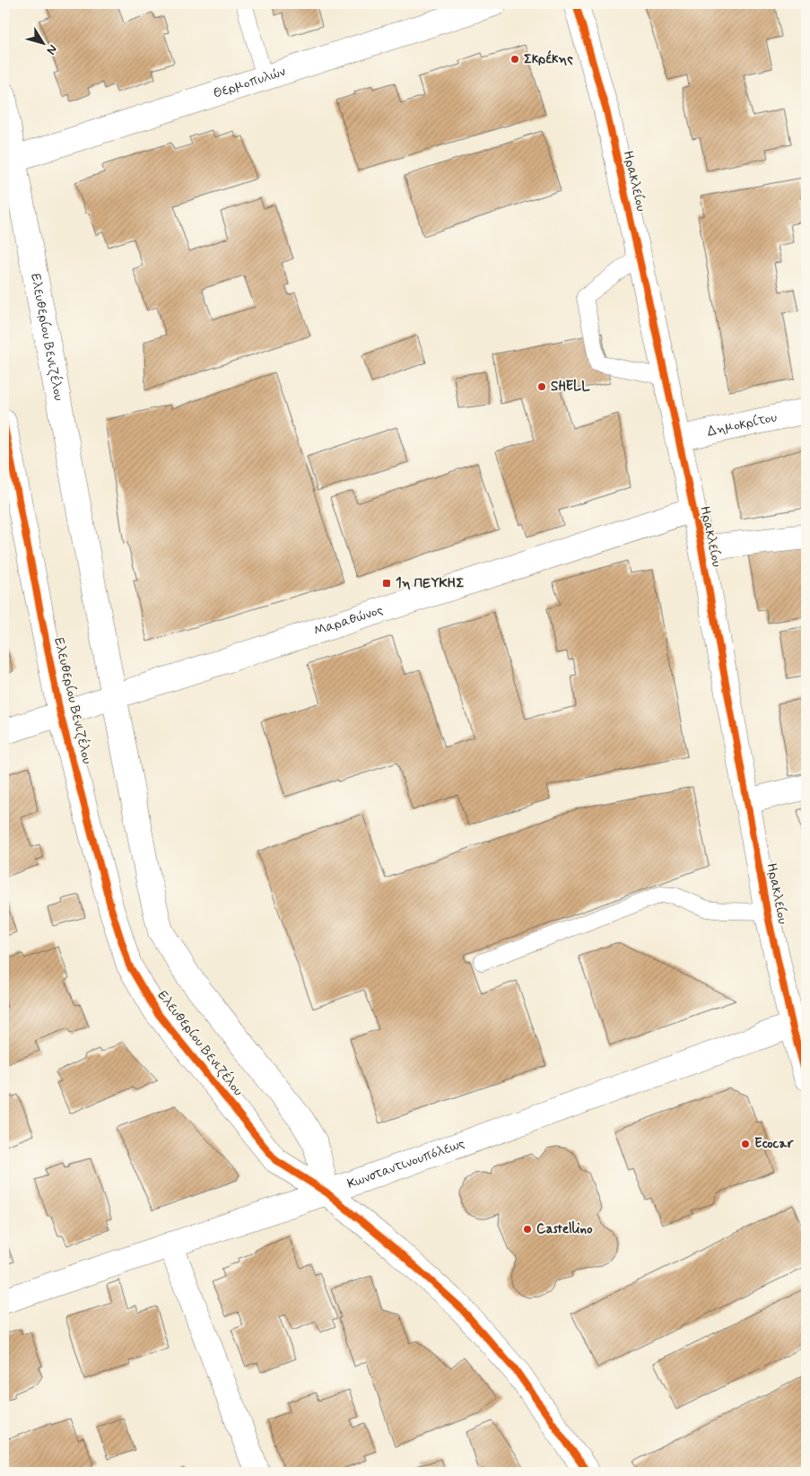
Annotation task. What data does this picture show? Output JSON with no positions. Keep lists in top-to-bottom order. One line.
{"streets":{"street":["Θερμοπυλών","Ηρακλείου","Ελευθερίου Βενιζέλου","Δημοκρίτου","Μαραθώνος","Κωνσταντινουπόλεως"]},"crossings":[["Θερμοπυλών","Ελευθερίου Βενιζέλου"],["Ηρακλείου","Δημοκρίτου"],["Ηρακλείου","Μαραθώνος"],["Ηρακλείου","Κωνσταντινουπόλεως"],["Ελευθερίου Βενιζέλου","Μαραθώνος"],["Ελευθερίου Βενιζέλου","Κωνσταντινουπόλεως"]],"places":{"other":["Σκρέκης","SHELL","Ecocar","Castellino"],"transit":["1η ΠΕΥΚΗΣ"]},"north":"bottom right"}
